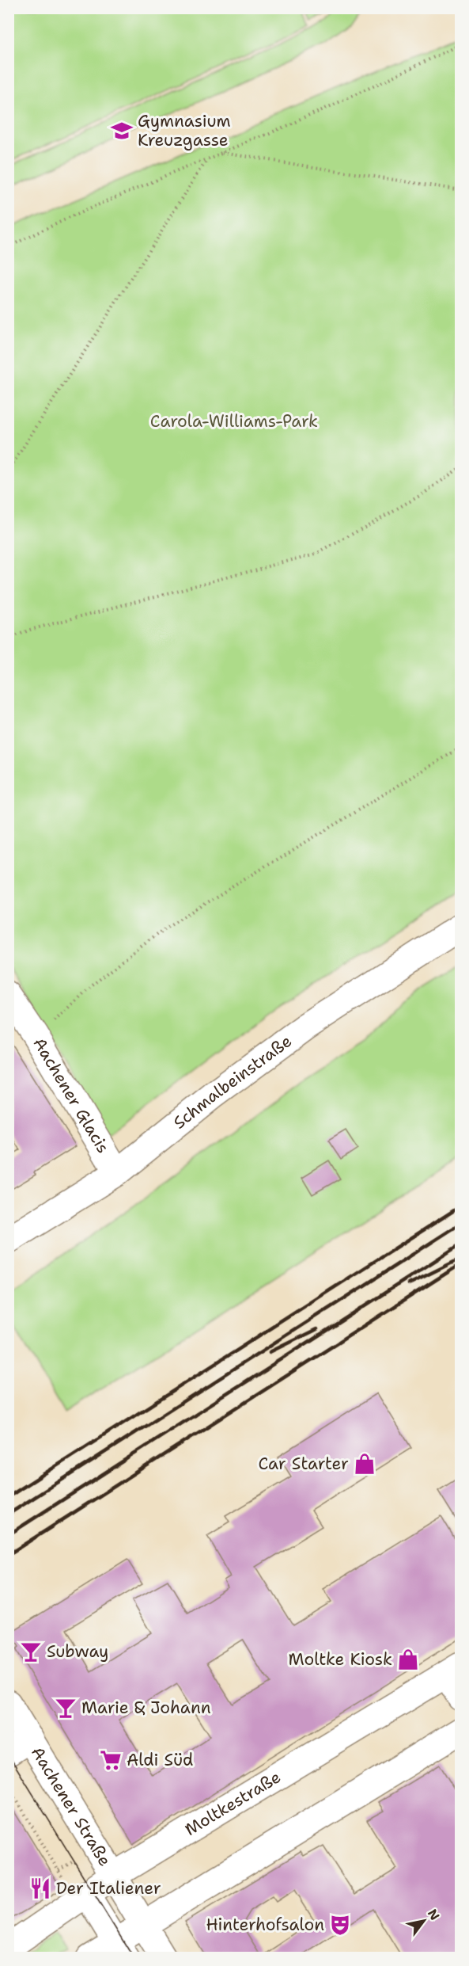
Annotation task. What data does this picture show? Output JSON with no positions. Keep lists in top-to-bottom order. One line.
{"streets":{"street":["Schmalbeinstraße","Aachener Glacis","Moltkestraße","Aachener Straße"]},"crossings":[["Schmalbeinstraße","Aachener Glacis"],["Moltkestraße","Aachener Straße"]],"parks":["Carola-Williams-Park"],"places":{"school or university":["Gymnasium Kreuzgasse"],"shop":["Car Starter","Moltke Kiosk"],"bar":["Subway","Marie & Johann"],"supermarket":["Aldi Süd"],"restaurant":["Der Italiener"],"theatre":["Hinterhofsalon"]},"north":"top right"}
